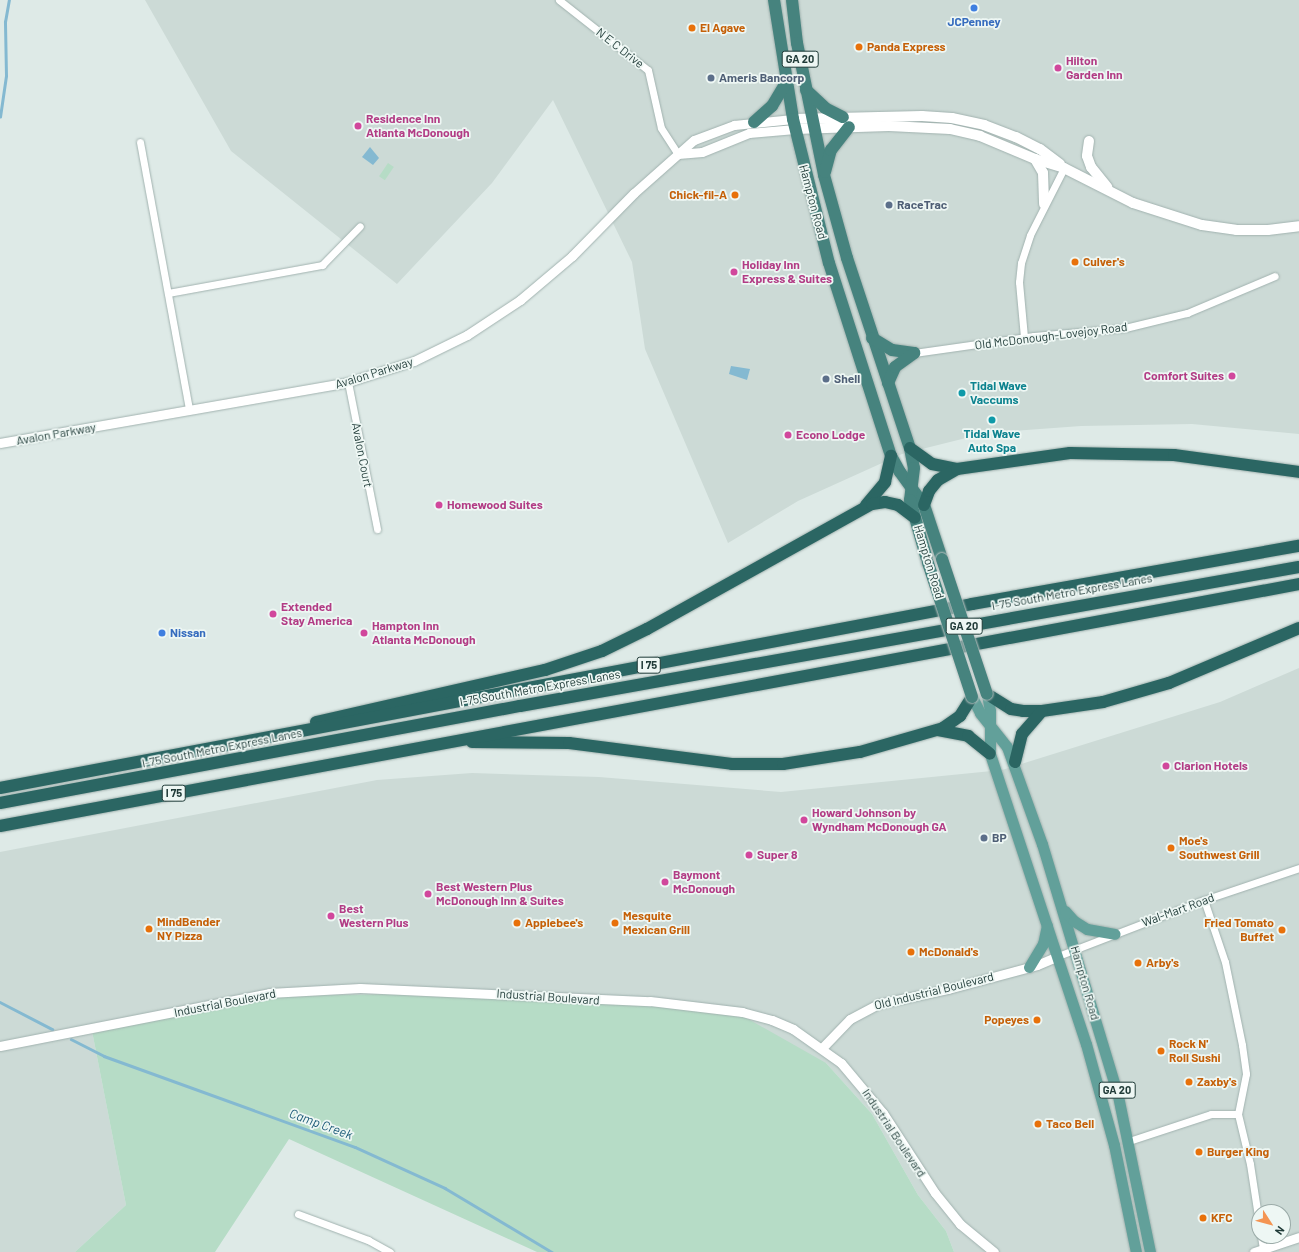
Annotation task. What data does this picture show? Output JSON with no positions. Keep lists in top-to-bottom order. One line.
{"streets":{"highway":["GA 20","Hampton Road","I-75 South Metro Express Lanes","I 75"],"main road":["Avalon Parkway"],"street":["N E C Drive","Old McDonough-Lovejoy Road","Avalon Court","Wal-Mart Road","Old Industrial Boulevard","Industrial Boulevard"]},"crossings":[["N E C Drive","Avalon Parkway"],["Hampton Road","Avalon Parkway"],["Hampton Road","Wal-Mart Road"],["Hampton Road","Old Industrial Boulevard"],["Avalon Parkway","Avalon Court"],["Wal-Mart Road","Old Industrial Boulevard"],["Old Industrial Boulevard","Industrial Boulevard"]],"water":["Camp Creek"],"places":["JCPenney","El Agave","Panda Express","Hilton Garden Inn","Ameris Bancorp","Residence Inn Atlanta McDonough","Chick-fil-A","RaceTrac","Culver's","Holiday Inn Express & Suites","Comfort Suites","Shell","Tidal Wave Vaccums","Tidal Wave Auto Spa","Econo Lodge","Homewood Suites","Extended Stay America","Nissan","Hampton Inn Atlanta McDonough","Clarion Hotels","Howard Johnson by Wyndham McDonough GA","BP","Moe's Southwest Grill","Super 8","Baymont McDonough","Best Western Plus McDonough Inn & Suites","Best Western Plus","Applebee's","Mesquite Mexican Grill","MindBender NY Pizza","Fried Tomato Buffet","McDonald's","Arby's","Popeyes","Rock N' Roll Sushi","Zaxby's","Taco Bell","Burger King","KFC"],"north":"bottom right"}
